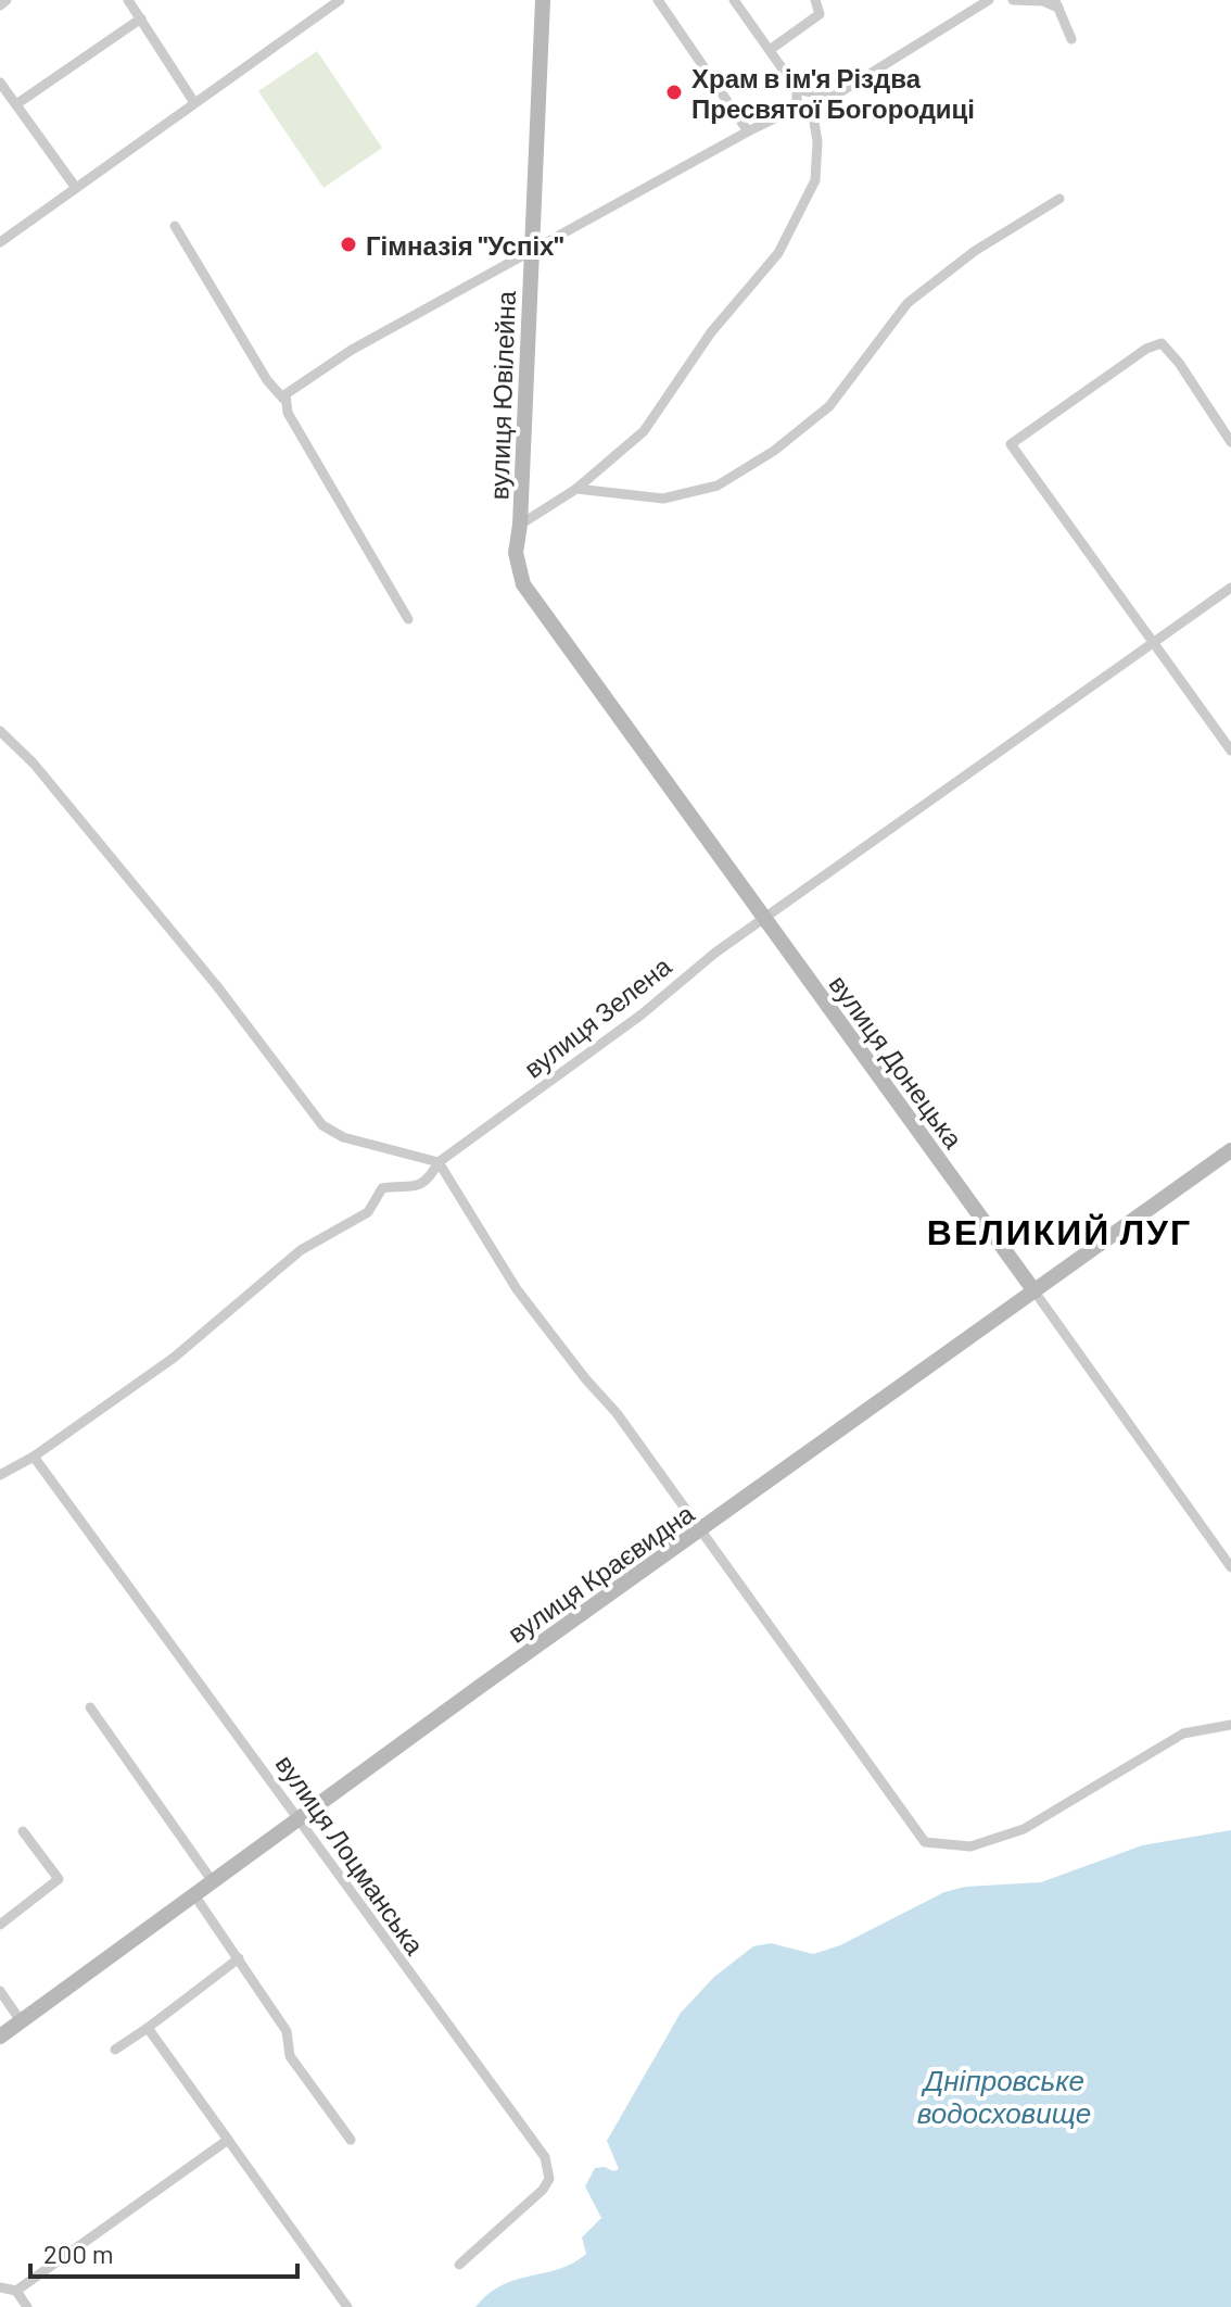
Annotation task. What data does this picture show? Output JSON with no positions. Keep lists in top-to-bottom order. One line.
{"streets":{"street":["вулиця Ювілейна","вулиця Зелена","вулиця Донецька","вулиця Краєвидна","вулиця Лоцманська"]},"crossings":[["вулиця Ювілейна","вулиця Донецька"],["вулиця Зелена","вулиця Донецька"],["вулиця Зелена","вулиця Лоцманська"],["вулиця Донецька","вулиця Краєвидна"],["вулиця Краєвидна","вулиця Лоцманська"]],"districts":["ВЕЛИКИЙ ЛУГ"],"water":["Дніпровське водосховище"],"places":["Храм в ім'я Різдва Пресвятої Богородиці","Гімназія \"Успіх\""],"scale_bar":"200 m"}
